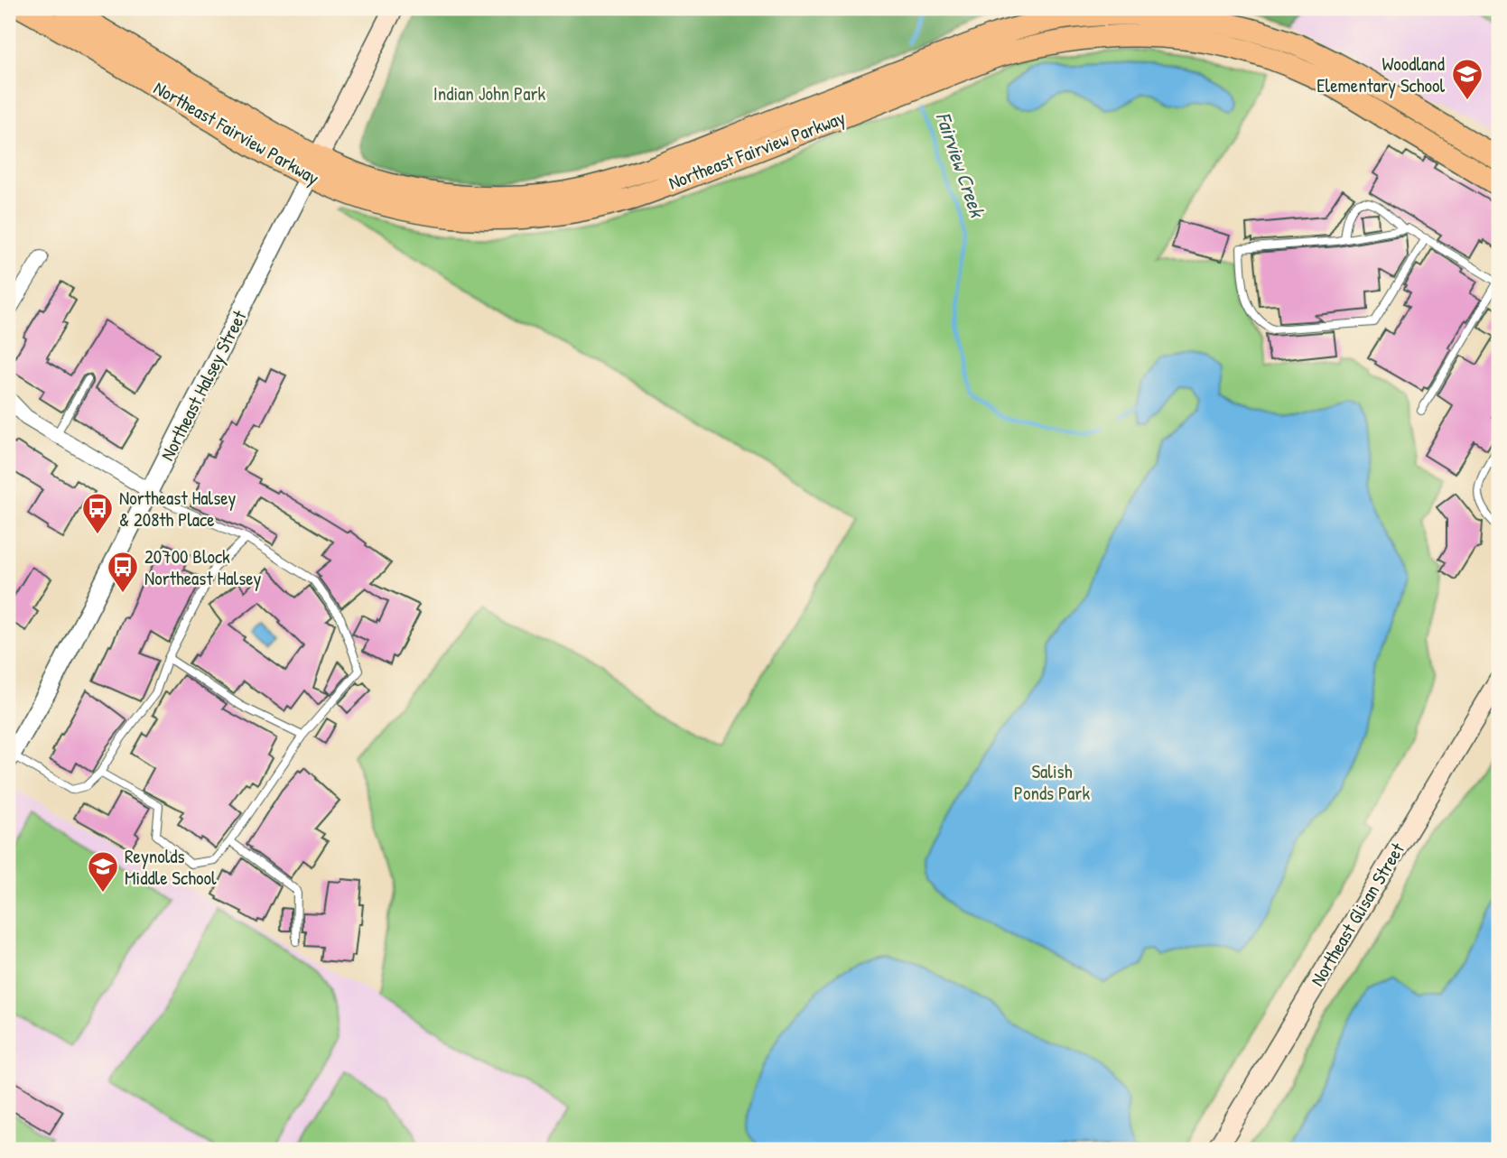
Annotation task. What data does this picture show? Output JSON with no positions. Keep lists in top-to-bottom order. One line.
{"streets":{"main road":["Northeast Fairview Parkway","Northeast Halsey Street","Northeast Glisan Street"]},"crossings":[["Northeast Fairview Parkway","Northeast Halsey Street"]],"water":["Fairview Creek"],"parks":["Indian John Park","Salish Ponds Park"],"places":{"school or university":["Woodland Elementary School","Reynolds Middle School"],"bus stop":["Northeast Halsey & 208th Place","20700 Block Northeast Halsey"]}}
